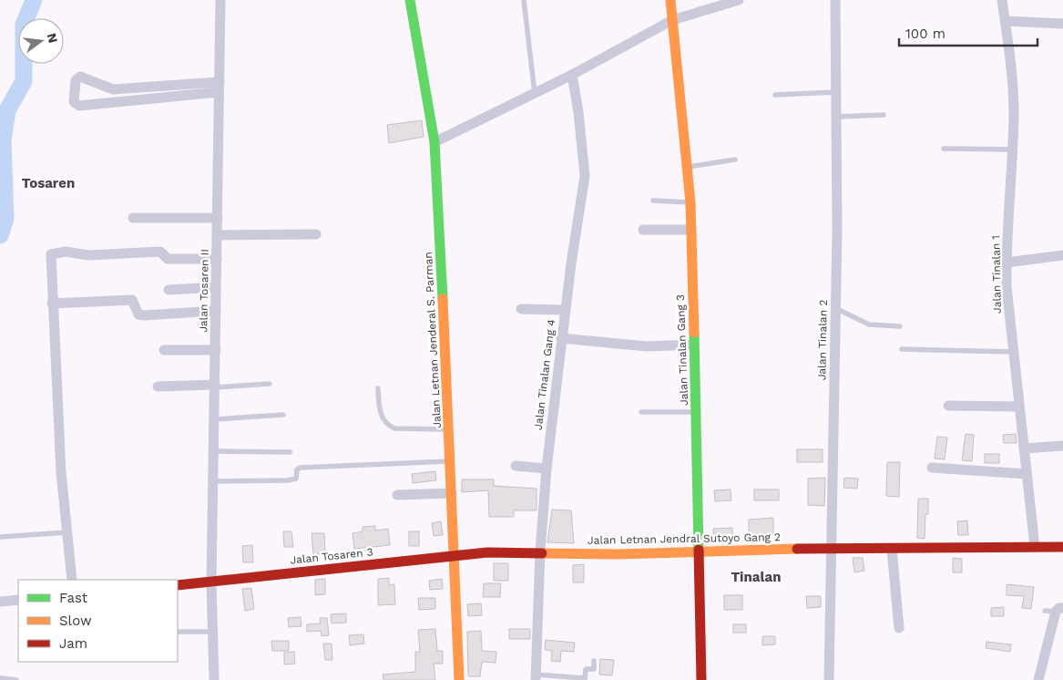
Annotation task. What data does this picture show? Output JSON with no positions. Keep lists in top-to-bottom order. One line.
{"streets":{"street":["Jalan Tinalan 1","Jalan Tosaren II","Jalan Letnan Jenderal S. Parman","Jalan Tinalan 2","Jalan Tinalan Gang 3","Jalan Tinalan Gang 4","Jalan Letnan Jendral Sutoyo Gang 2","Jalan Tosaren 3"]},"crossings":[["Jalan Tinalan 1","Jalan Letnan Jendral Sutoyo Gang 2"],["Jalan Tosaren II","Jalan Tosaren 3"],["Jalan Letnan Jenderal S. Parman","Jalan Letnan Jendral Sutoyo Gang 2"],["Jalan Letnan Jenderal S. Parman","Jalan Tosaren 3"],["Jalan Tinalan 2","Jalan Letnan Jendral Sutoyo Gang 2"],["Jalan Tinalan Gang 3","Jalan Letnan Jendral Sutoyo Gang 2"],["Jalan Tinalan Gang 4","Jalan Letnan Jendral Sutoyo Gang 2"],["Jalan Letnan Jendral Sutoyo Gang 2","Jalan Tosaren 3"]],"districts":["Tosaren","Tinalan"],"legend":["Fast","Slow","Jam"],"scale_bar":"100 m","north":"right"}
